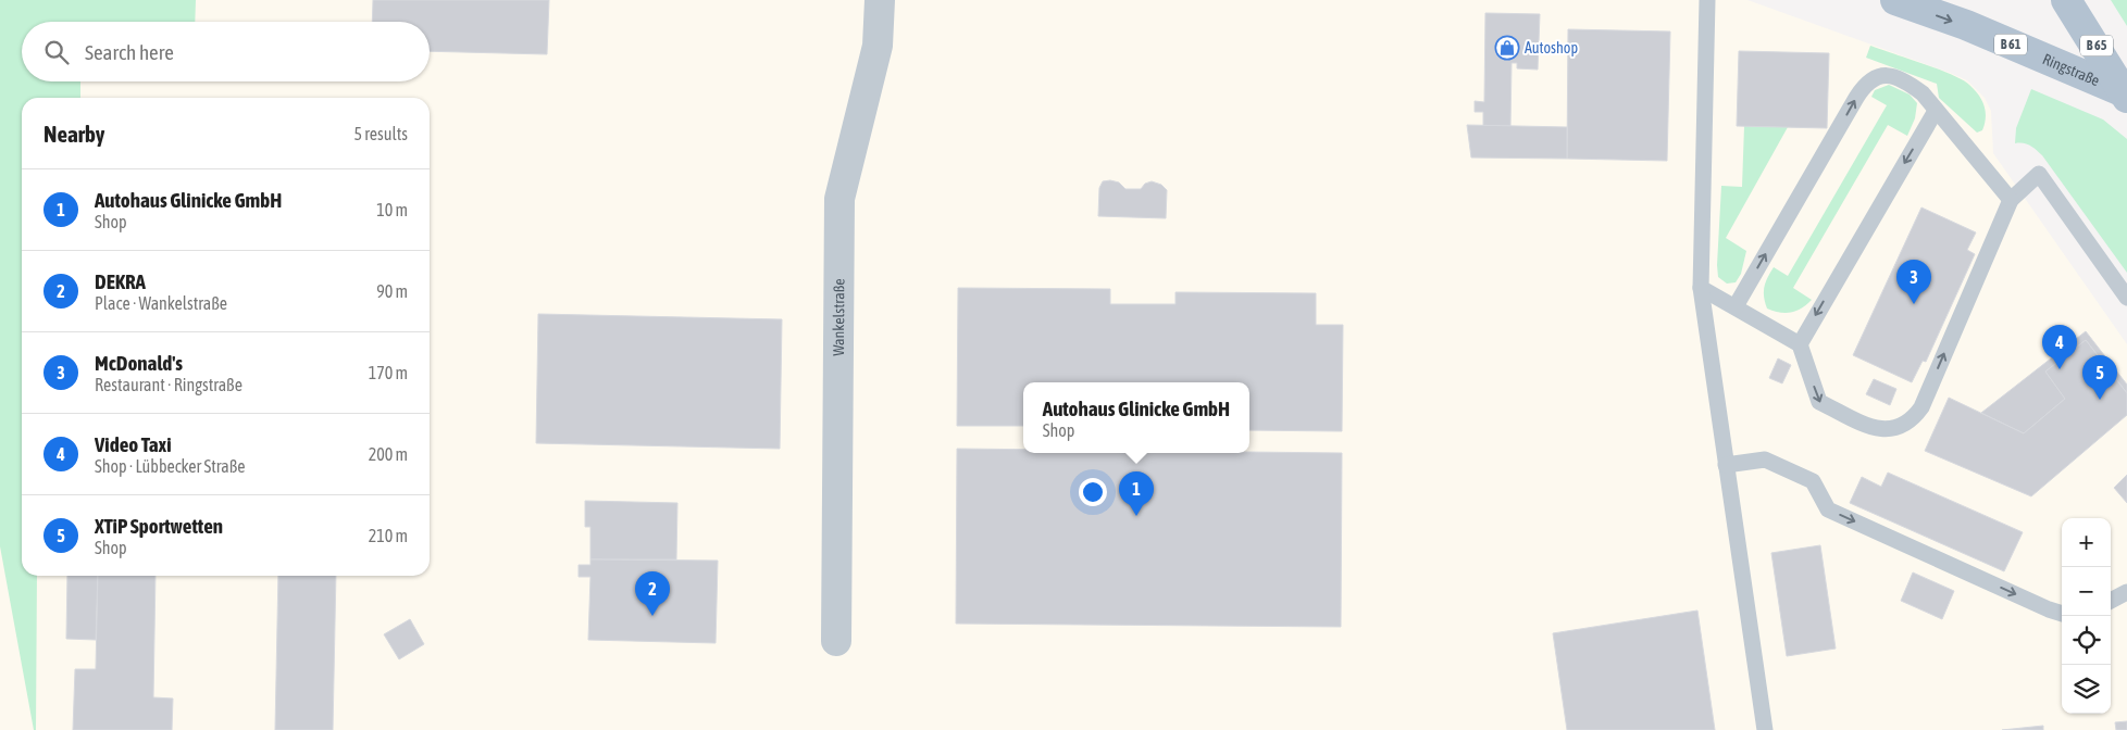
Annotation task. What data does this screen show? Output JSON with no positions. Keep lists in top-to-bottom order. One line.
{"streets":{"main road":["B 61","B 65","Ringstraße"],"street":["Wankelstraße"]},"crossings":[["B 65","Ringstraße"]],"one_way":["Ringstraße"],"places":{"shop":["Autoshop"]},"page":{"search":"Search here","heading":["Nearby","5 results"],"list":[{"mark":"1","name":"Autohaus Glinicke GmbH","note":"Shop","value":"10 m"},{"mark":"2","name":"DEKRA","note":"Place · Wankelstraße","value":"90 m"},{"mark":"3","name":"McDonald's","note":"Restaurant · Ringstraße","value":"170 m"},{"mark":"4","name":"Video Taxi","note":"Shop · Lübbecker Straße","value":"200 m"},{"mark":"5","name":"XTiP Sportwetten","note":"Shop","value":"210 m"}],"pins":["3","4","5","1","2"],"popup":["Autohaus Glinicke GmbH","Shop"],"map_buttons":["+","−"]}}
